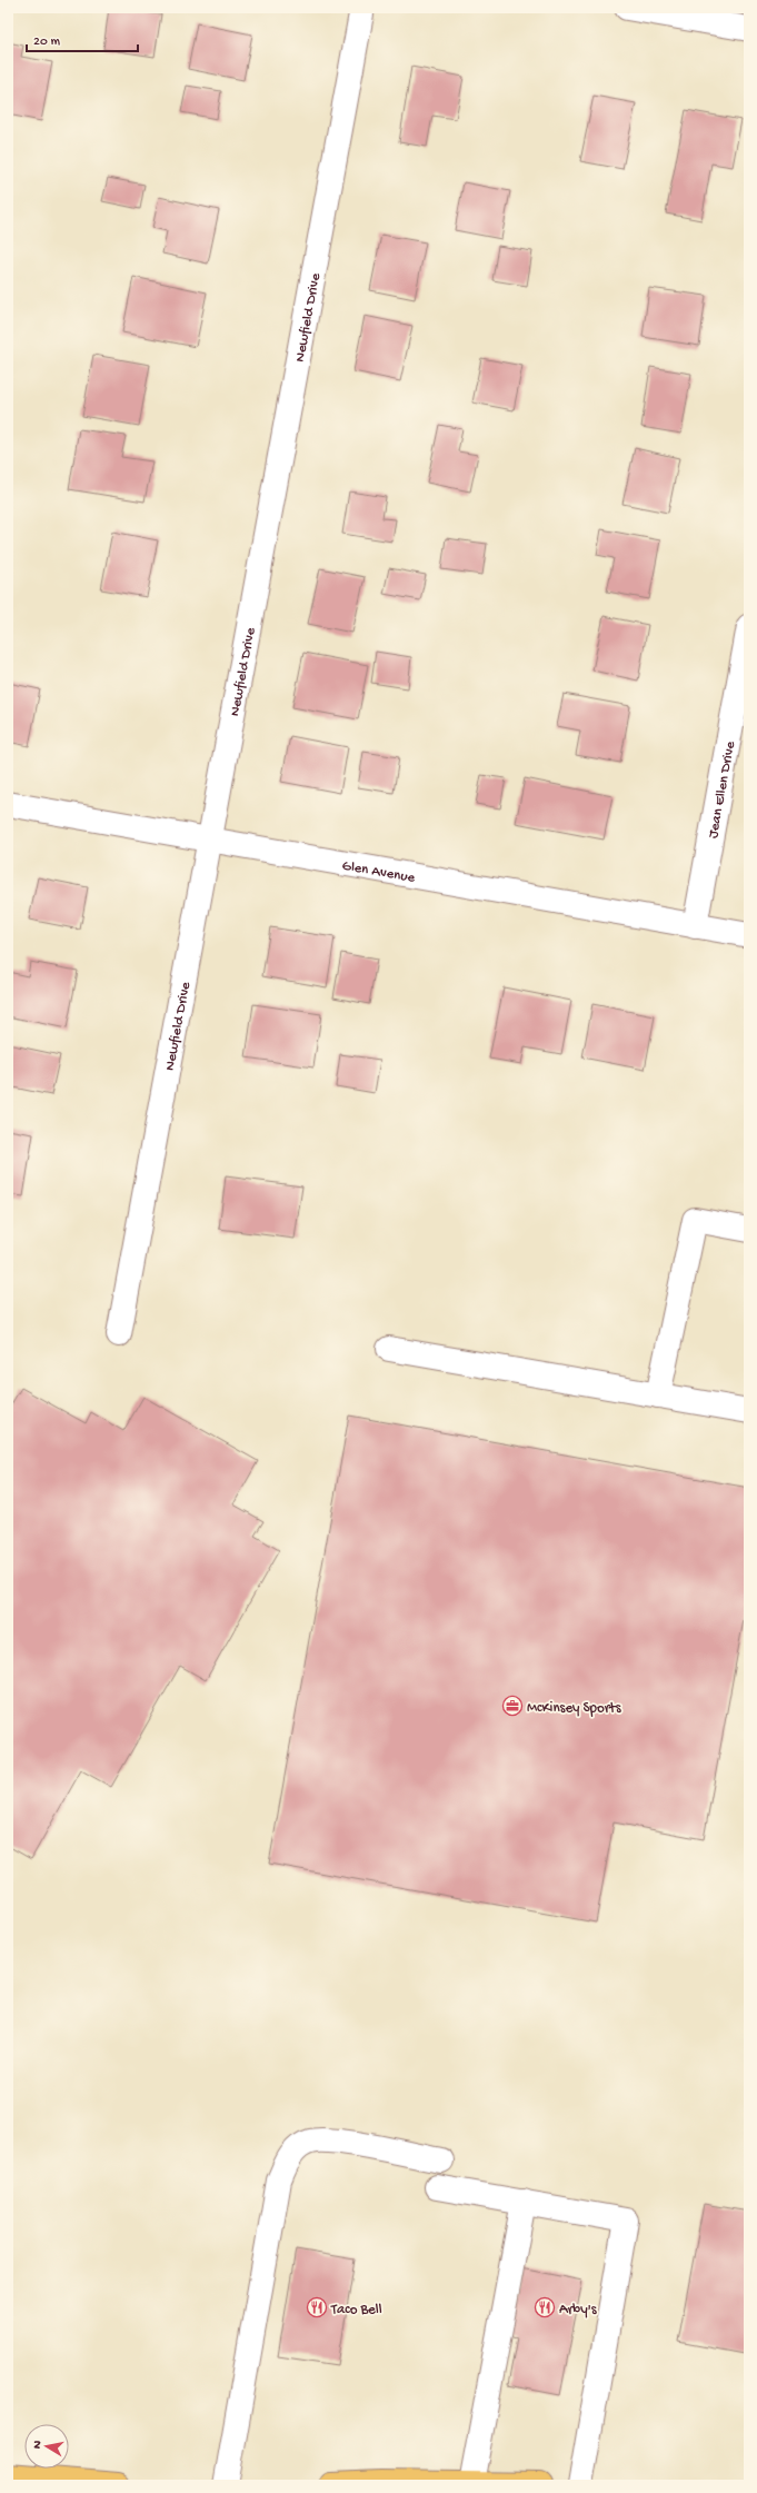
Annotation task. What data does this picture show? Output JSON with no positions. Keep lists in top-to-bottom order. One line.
{"streets":{"street":["Newfield Drive","Jean Ellen Drive","Glen Avenue"]},"crossings":[["Newfield Drive","Glen Avenue"],["Jean Ellen Drive","Glen Avenue"]],"places":{"office":["McKinsey Sports"],"restaurant":["Taco Bell","Arby's"]},"scale_bar":"20 m","north":"left"}
